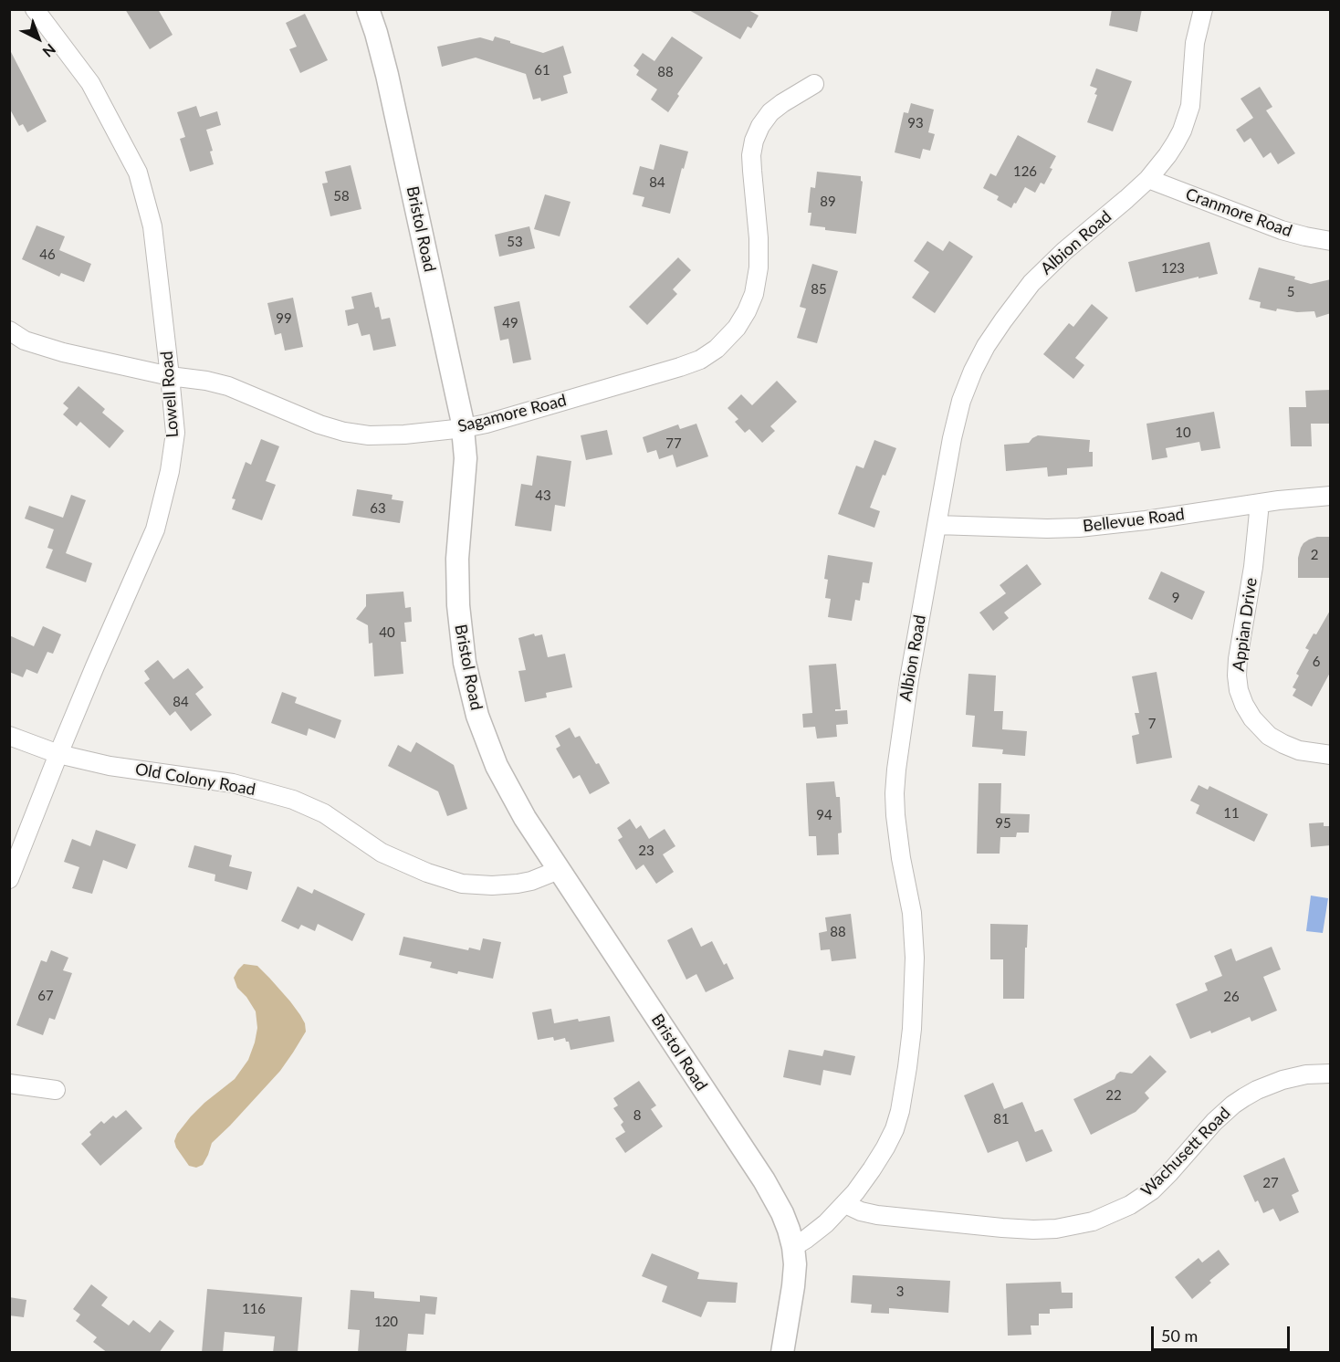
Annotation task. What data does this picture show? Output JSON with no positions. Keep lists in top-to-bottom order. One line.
{"streets":{"street":["Cranmore Road","Bristol Road","Albion Road","Lowell Road","Sagamore Road","Bellevue Road","Appian Drive","Old Colony Road","Wachusett Road"]},"crossings":[["Cranmore Road","Albion Road"],["Bristol Road","Albion Road"],["Bristol Road","Sagamore Road"],["Bristol Road","Old Colony Road"],["Albion Road","Bellevue Road"],["Albion Road","Wachusett Road"],["Lowell Road","Sagamore Road"],["Lowell Road","Old Colony Road"],["Bellevue Road","Appian Drive"]],"house_numbers":["61","88","93","126","84","58","89","53","46","123","85","5","99","49","10","77","43","63","2","9","40","6","84","7","11","94","95","23","88","67","26","22","8","81","27","3","116","120"],"scale_bar":"50 m","north":"bottom right"}
